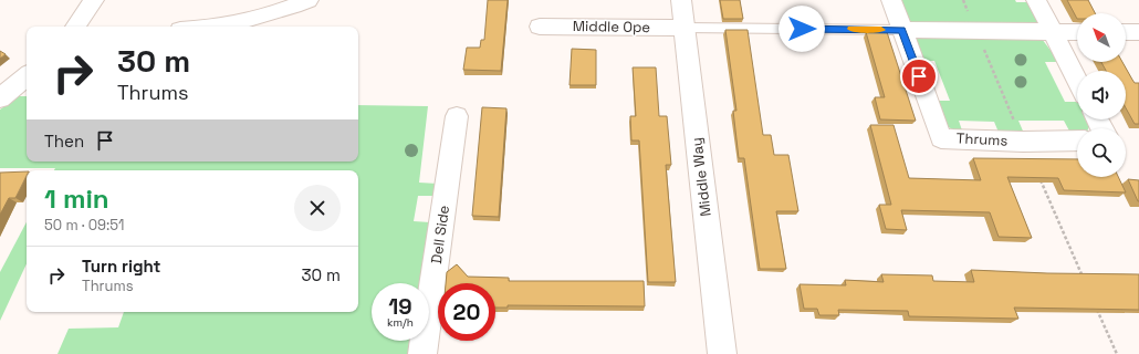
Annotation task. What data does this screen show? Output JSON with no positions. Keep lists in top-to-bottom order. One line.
{"streets":{"street":["Middle Ope","Thrums","Middle Way","Dell Side"]},"crossings":[["Middle Ope","Middle Way"]],"north":"top left","page":{"turn":["30 m","Thrums"],"then":"Then","heading":["1 min","50 m · 09:51"],"list":[{"name":"Turn right","note":"Thrums","value":"30 m"}],"speed":"19 km/h","limit":"20"}}
